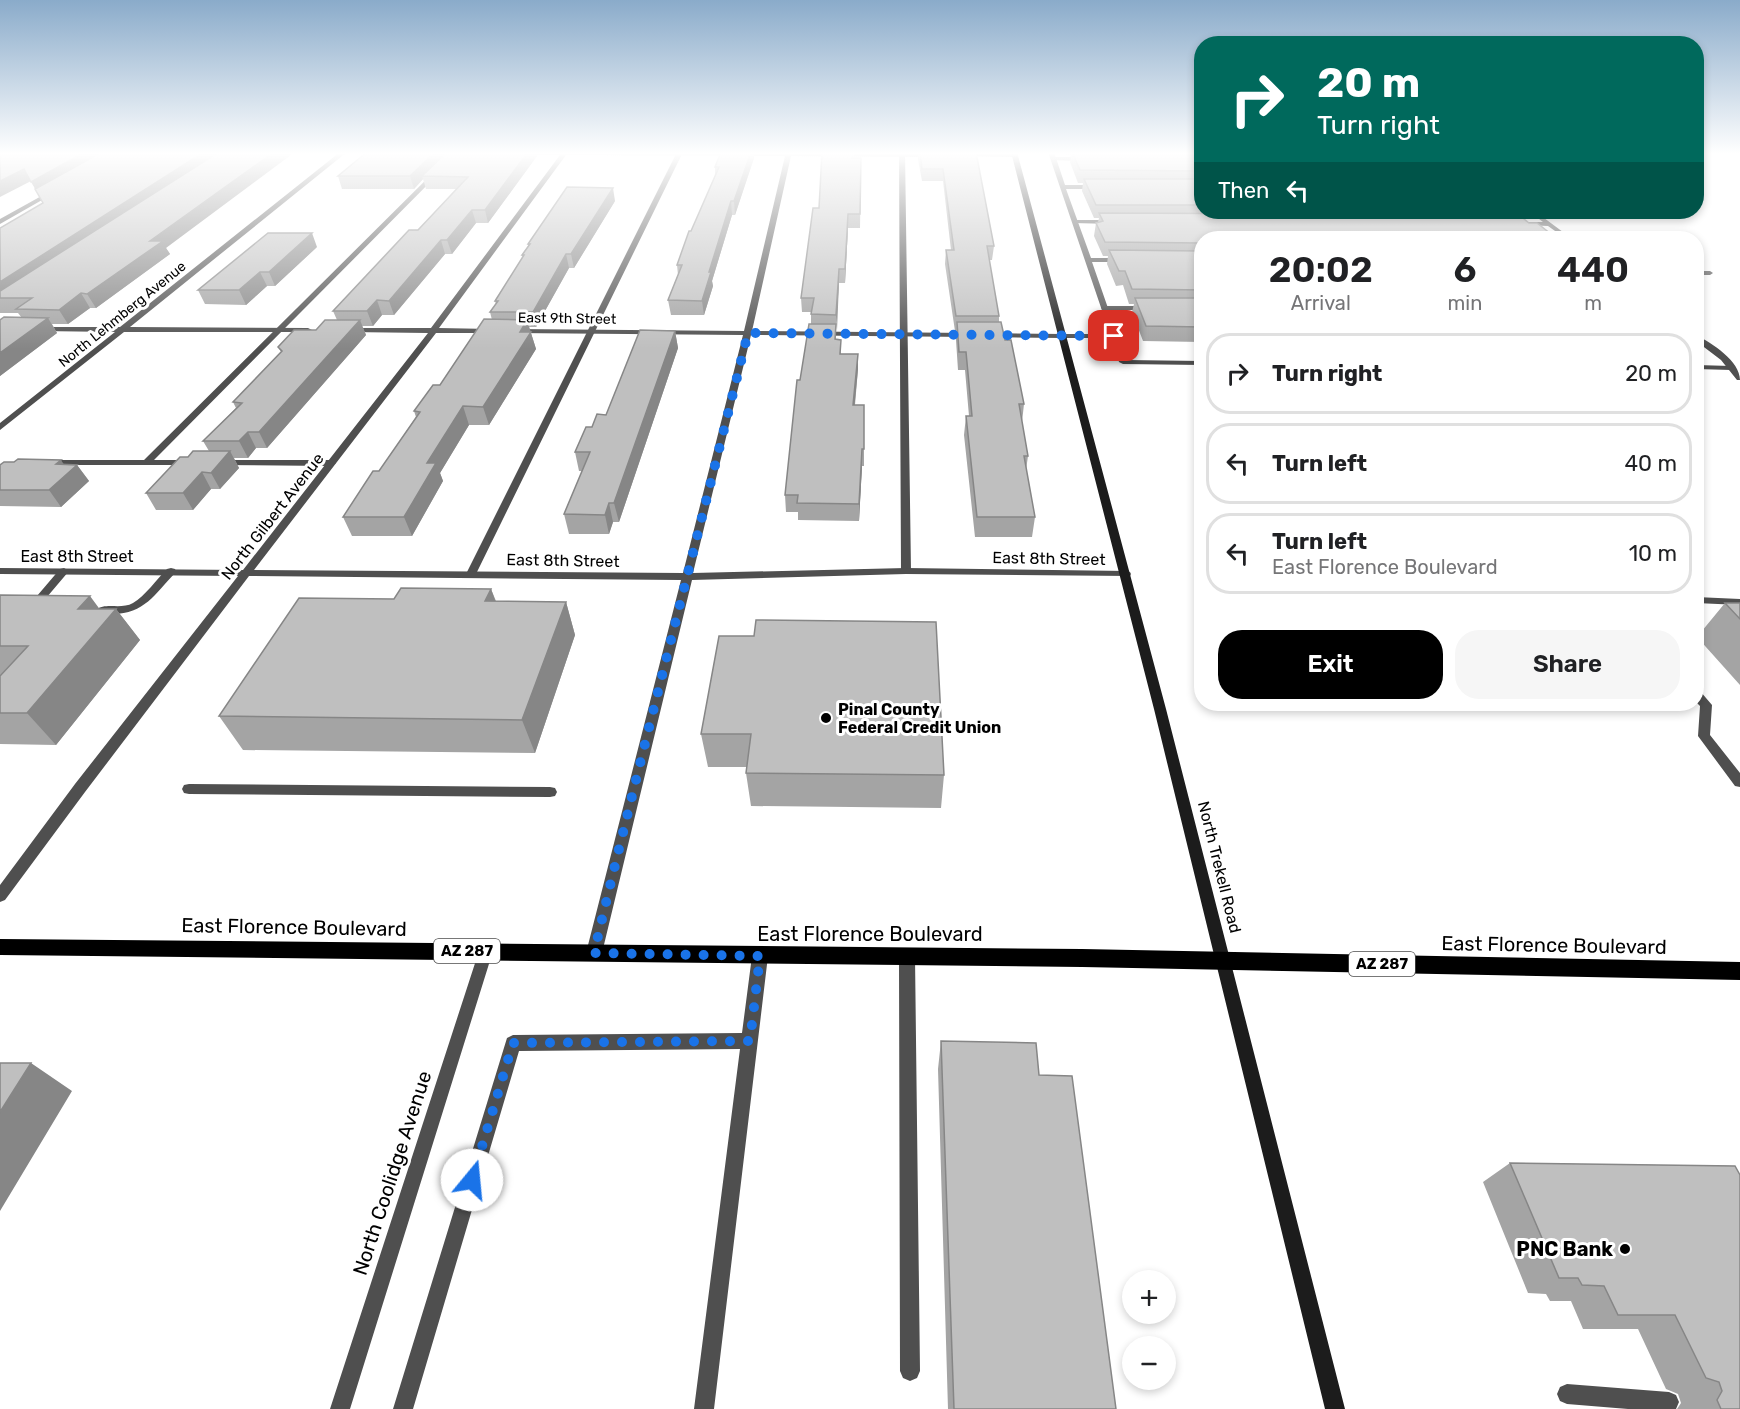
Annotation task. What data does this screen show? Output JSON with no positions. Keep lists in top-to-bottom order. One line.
{"streets":{"main road":["North Trekell Road","East Florence Boulevard","AZ 287"],"street":["North Lehmberg Avenue","East 9th Street","North Gilbert Avenue","East 8th Street","North Coolidge Avenue"]},"crossings":[["East 9th Street","North Gilbert Avenue"],["East 9th Street","North Trekell Road"],["North Gilbert Avenue","East 8th Street"],["East 8th Street","North Trekell Road"],["North Trekell Road","East Florence Boulevard"],["East Florence Boulevard","North Coolidge Avenue"]],"places":["Pinal County Federal Credit Union","PNC Bank"],"page":{"turn":["20 m","Turn right"],"then":"Then","eta":["20:02","Arrival","6","min","440","m"],"list":[{"name":"Turn right","value":"20 m"},{"name":"Turn left","value":"40 m"},{"name":"Turn left","note":"East Florence Boulevard","value":"10 m"}],"buttons":["Exit","Share"],"map_buttons":["+","−"]}}
